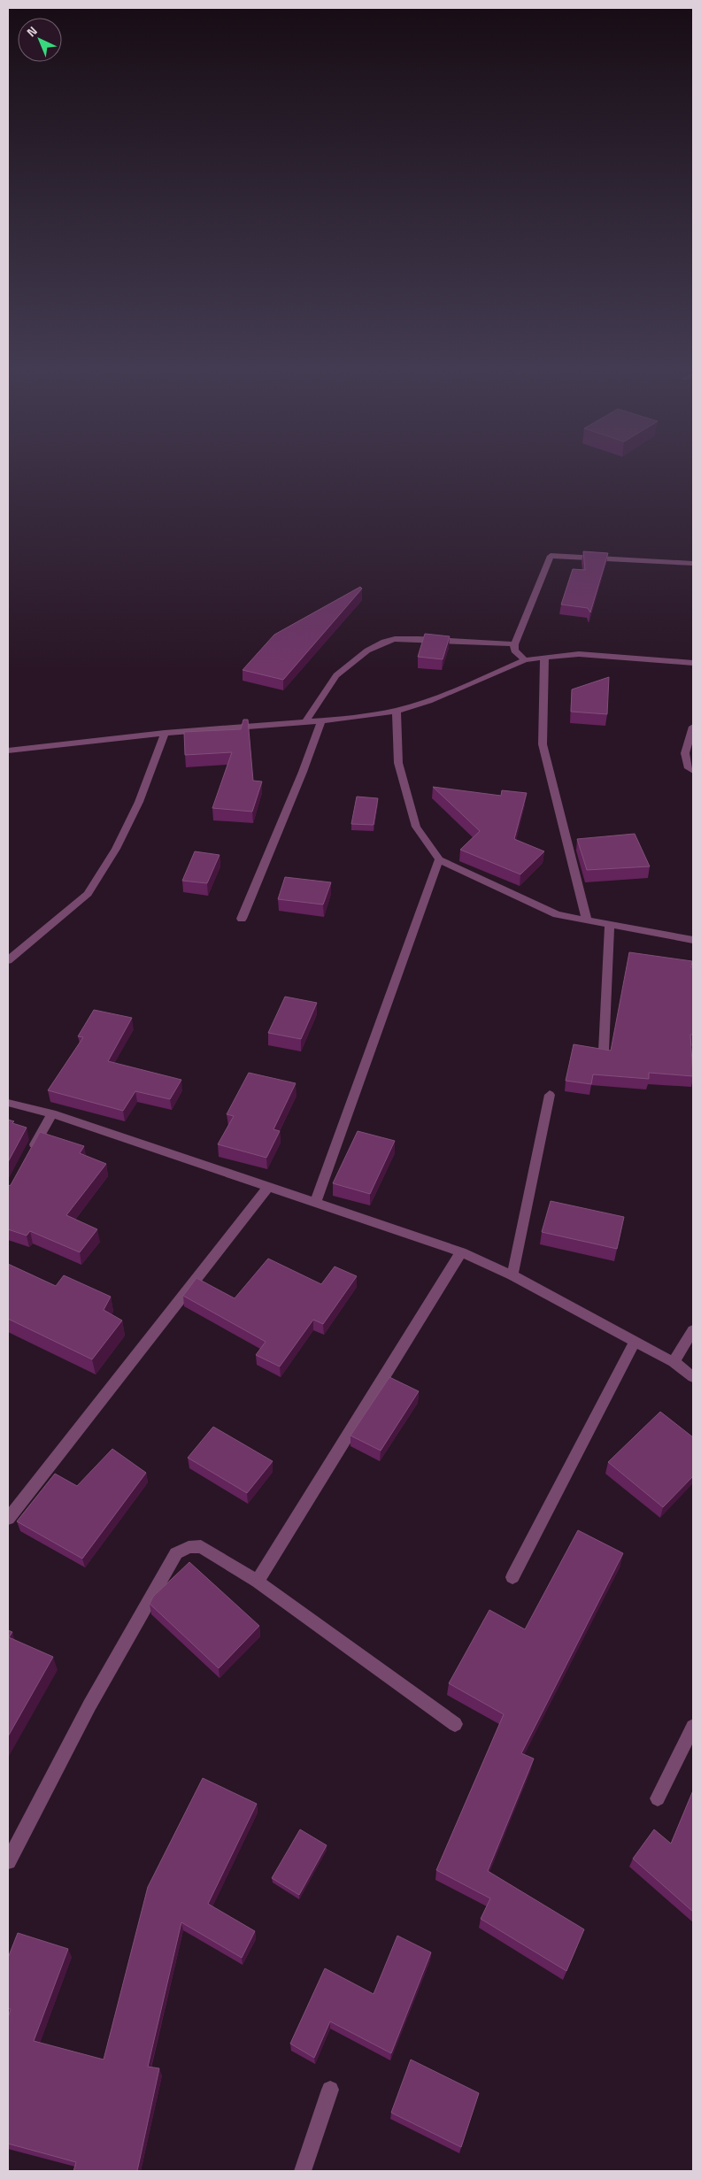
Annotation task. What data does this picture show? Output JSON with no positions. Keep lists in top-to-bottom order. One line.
{"north":"top left"}
